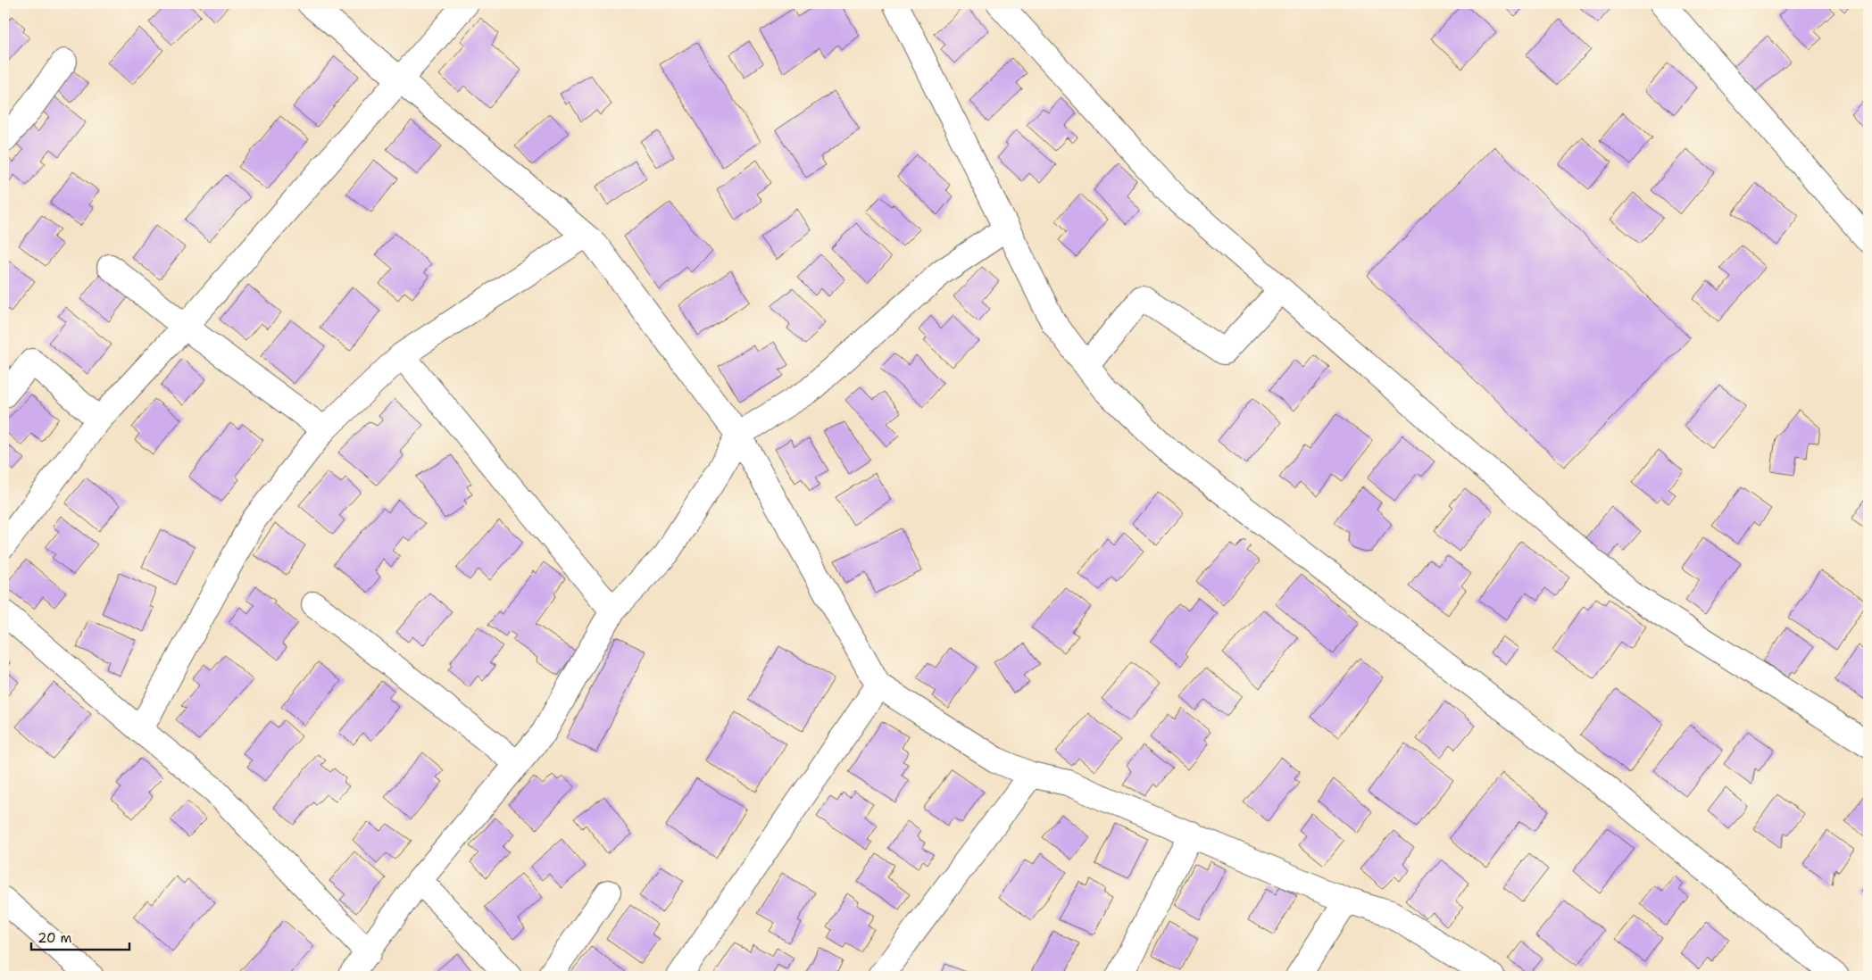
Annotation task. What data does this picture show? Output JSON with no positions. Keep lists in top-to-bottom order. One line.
{"scale_bar":"20 m"}
